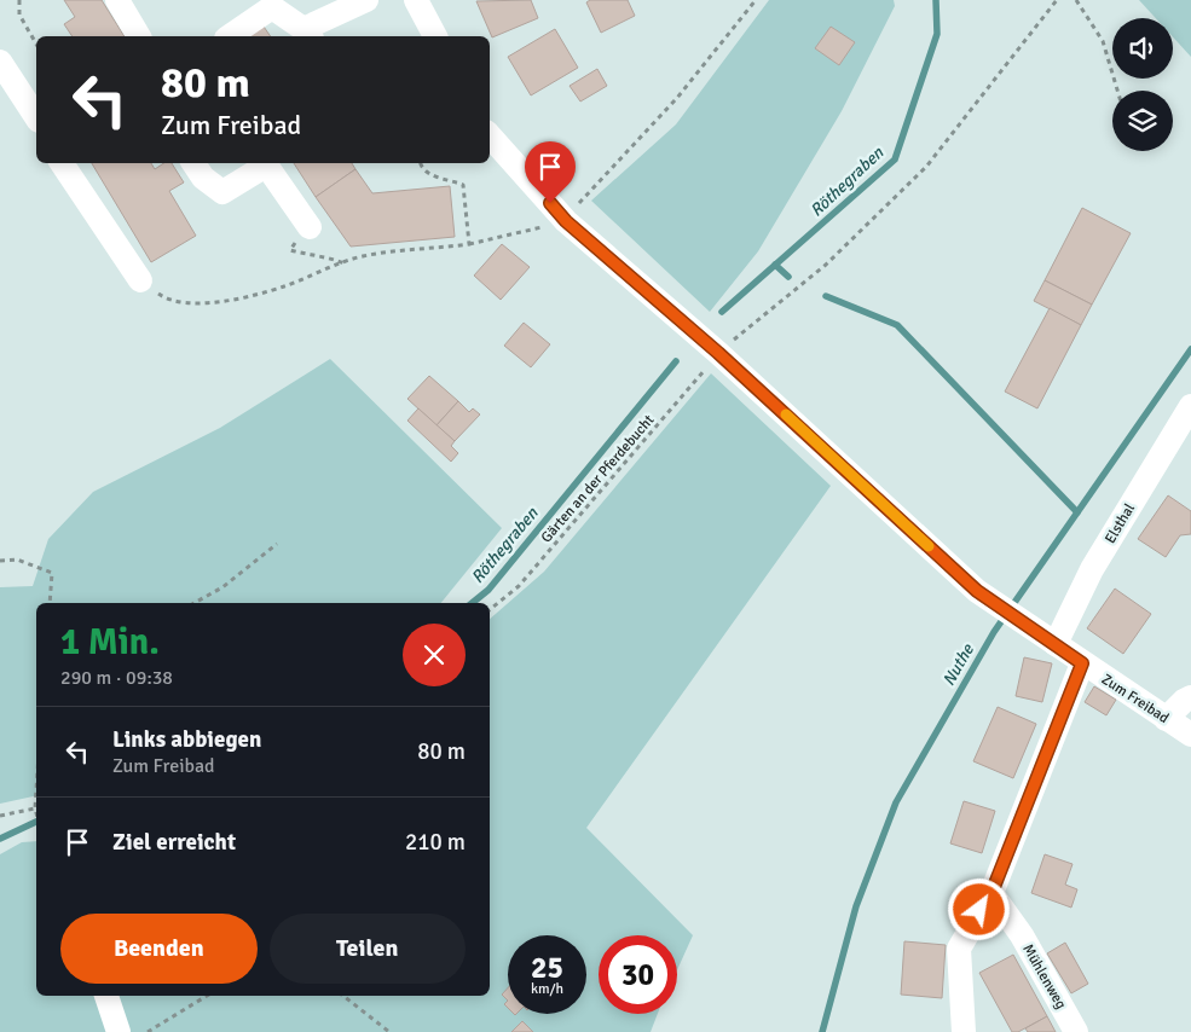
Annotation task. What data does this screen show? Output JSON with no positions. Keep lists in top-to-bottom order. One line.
{"streets":{"street":["Elsthal","Zum Freibad","Mühlenweg"],"path":["Gärten an der Pferdebucht"]},"crossings":[["Gärten an der Pferdebucht","Zum Freibad"],["Elsthal","Zum Freibad"]],"water":["Röthegraben","Nuthe"],"page":{"turn":["80 m","Zum Freibad"],"heading":["1 Min.","290 m · 09:38"],"list":[{"name":"Links abbiegen","note":"Zum Freibad","value":"80 m"},{"name":"Ziel erreicht","value":"210 m"}],"buttons":["Beenden","Teilen"],"speed":"25 km/h","limit":"30"}}
